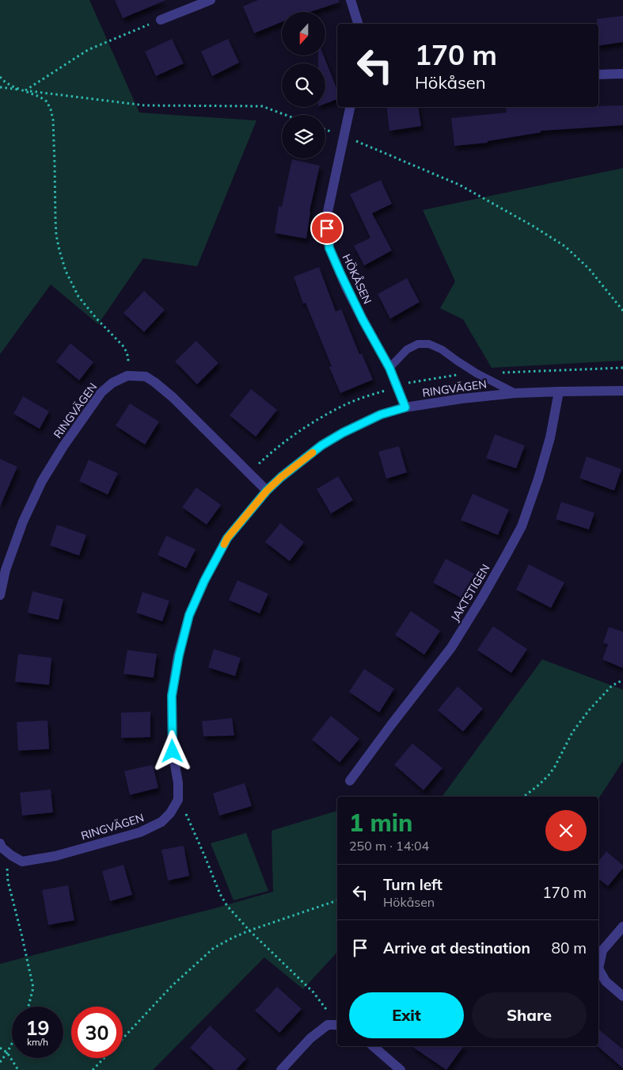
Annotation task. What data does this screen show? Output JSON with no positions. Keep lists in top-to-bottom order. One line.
{"streets":{"street":["HÖKÅSEN","RINGVÄGEN","JAKTSTIGEN"]},"crossings":[["HÖKÅSEN","RINGVÄGEN"],["RINGVÄGEN","JAKTSTIGEN"]],"north":"bottom","page":{"turn":["170 m","Hökåsen"],"heading":["1 min","250 m · 14:04"],"list":[{"name":"Turn left","note":"Hökåsen","value":"170 m"},{"name":"Arrive at destination","value":"80 m"}],"buttons":["Exit","Share"],"speed":"19 km/h","limit":"30"}}
